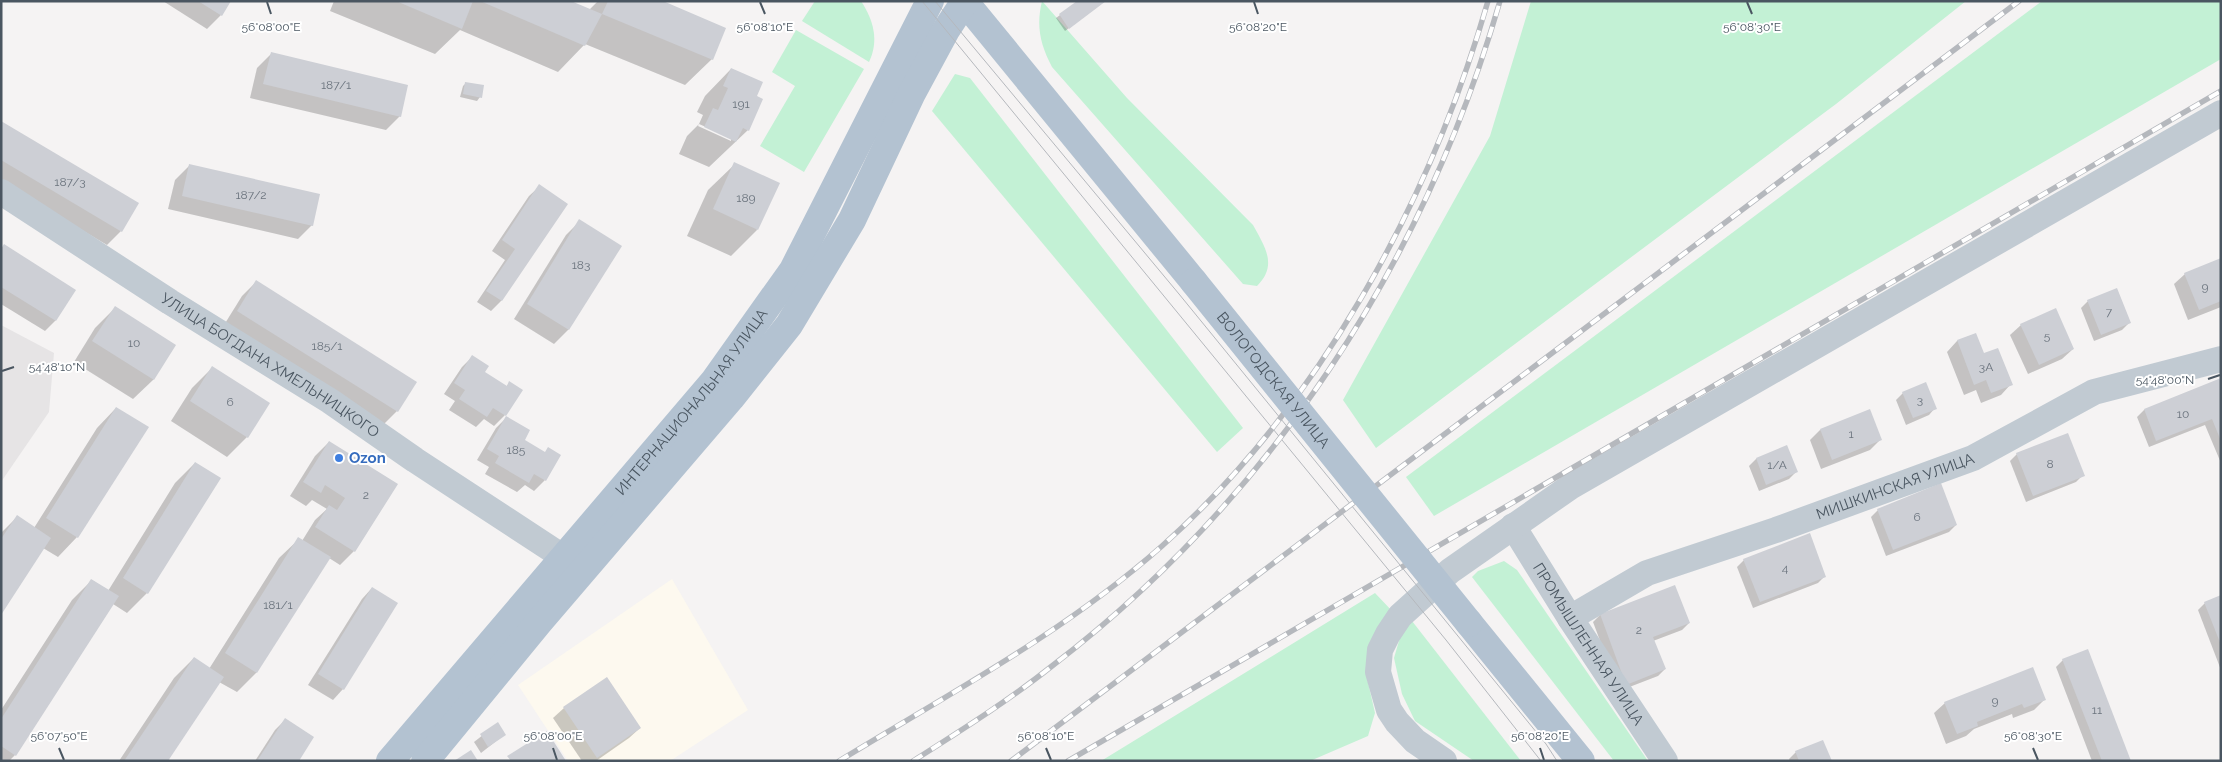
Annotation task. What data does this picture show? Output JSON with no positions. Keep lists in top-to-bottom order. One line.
{"streets":{"main road":["ВОЛОГОДСКАЯ УЛИЦА","ИНТЕРНАЦИОНАЛЬНАЯ УЛИЦА"],"street":["УЛИЦА БОГДАНА ХМЕЛЬНИЦКОГО","МИШКИНСКАЯ УЛИЦА","ПРОМЫШЛЕННАЯ УЛИЦА"]},"crossings":[["УЛИЦА БОГДАНА ХМЕЛЬНИЦКОГО","ИНТЕРНАЦИОНАЛЬНАЯ УЛИЦА"],["ВОЛОГОДСКАЯ УЛИЦА","ИНТЕРНАЦИОНАЛЬНАЯ УЛИЦА"],["МИШКИНСКАЯ УЛИЦА","ПРОМЫШЛЕННАЯ УЛИЦА"]],"places":["Ozon"],"house_numbers":["187/1","191","187/3","187/2","189","183","9","7","5","10","185/1","3А","3","6","10","1","185","8","1/А","2","6","4","181/1","2","9","11"],"coordinates":["56°08'00\"E","56°08'10\"E","56°08'20\"E","56°08'30\"E","54°48'10\"N","54°48'00\"N","56°07'50\"E"]}
